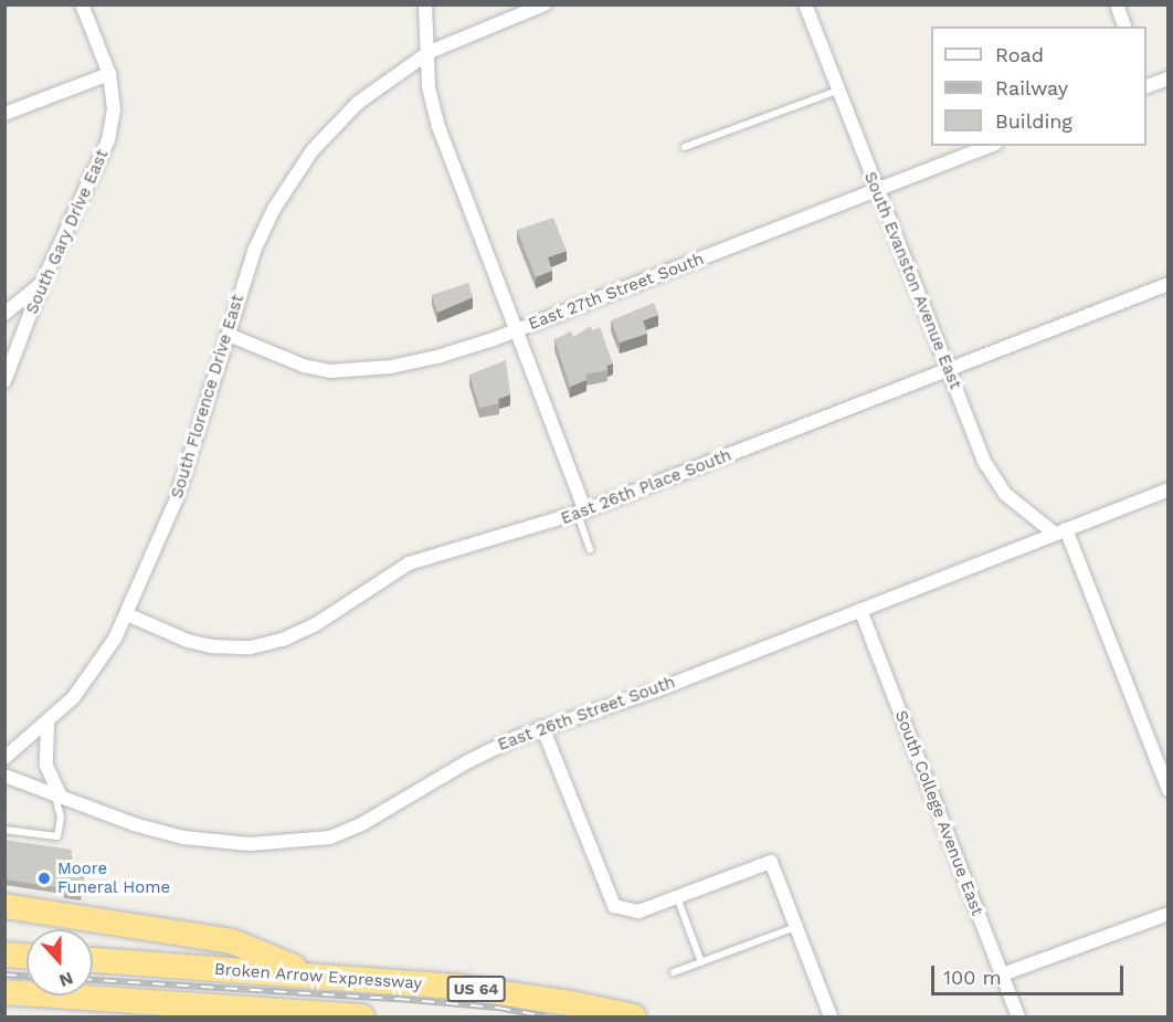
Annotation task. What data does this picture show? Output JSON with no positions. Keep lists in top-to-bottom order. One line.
{"streets":{"highway":["Broken Arrow Expressway","US 64"],"street":["South Gary Drive East","South Evanston Avenue East","East 27th Street South","South Florence Drive East","East 26th Place South","East 26th Street South","South College Avenue East"]},"crossings":[["South Evanston Avenue East","East 27th Street South"],["South Evanston Avenue East","East 26th Place South"],["South Evanston Avenue East","East 26th Street South"],["East 27th Street South","South Florence Drive East"],["South Florence Drive East","East 26th Place South"],["East 26th Street South","South College Avenue East"]],"places":["Moore Funeral Home"],"legend":["Road","Railway","Building"],"scale_bar":"100 m","north":"bottom"}
